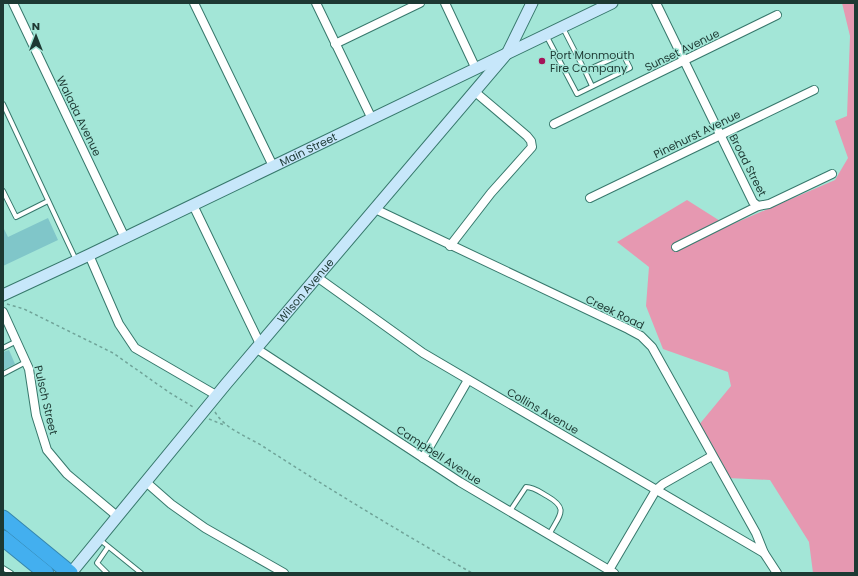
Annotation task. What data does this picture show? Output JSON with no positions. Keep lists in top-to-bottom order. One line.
{"streets":{"street":["Sunset Avenue","Walada Avenue","Pinehurst Avenue","Main Street","Broad Street","Wilson Avenue","Creek Road","Pulsch Street","Collins Avenue","Campbell Avenue"]},"crossings":[["Sunset Avenue","Broad Street"],["Walada Avenue","Main Street"],["Pinehurst Avenue","Broad Street"],["Main Street","Wilson Avenue"],["Wilson Avenue","Creek Road"],["Wilson Avenue","Pulsch Street"],["Wilson Avenue","Collins Avenue"],["Wilson Avenue","Campbell Avenue"],["Creek Road","Collins Avenue"]],"places":["Port Monmouth Fire Company"],"north":"top"}
